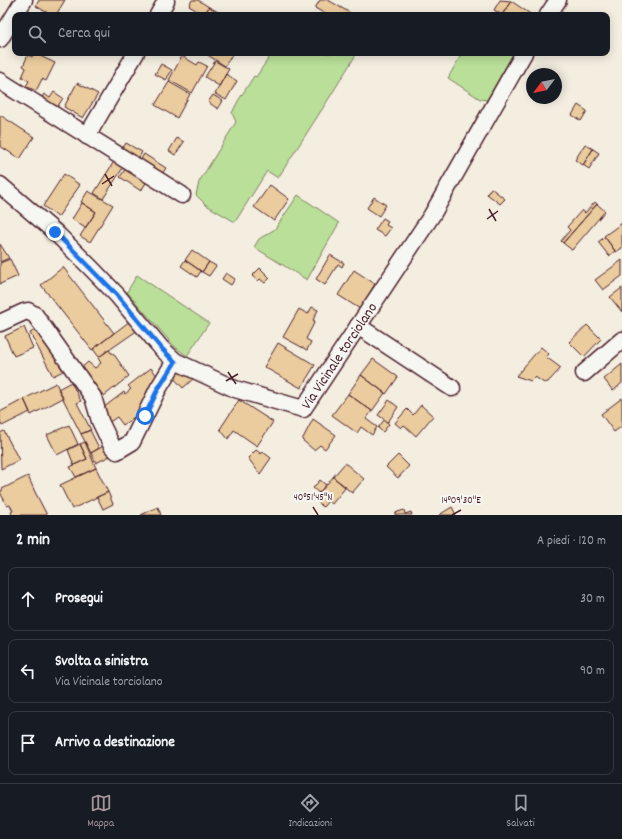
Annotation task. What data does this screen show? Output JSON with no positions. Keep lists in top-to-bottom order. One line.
{"streets":{"street":["Via Vicinale torciolano"]},"north":"bottom left","page":{"search":"Cerca qui","heading":["2 min","A piedi · 120 m"],"list":[["Prosegui","30 m"],["Svolta a sinistra","Via Vicinale torciolano","90 m"],"Arrivo a destinazione"],"nav":["Mappa","Indicazioni","Salvati"]},"coordinates":["40°51'45\"N","14°09'30\"E"]}
